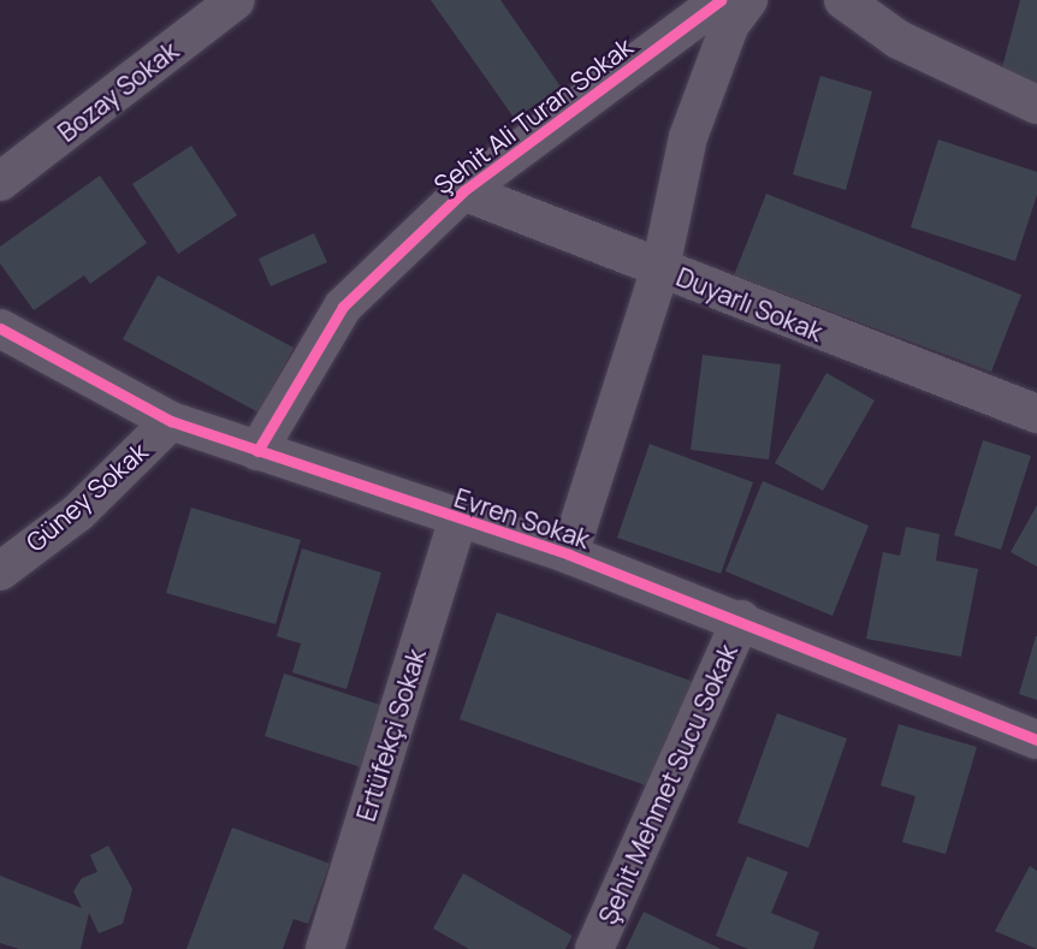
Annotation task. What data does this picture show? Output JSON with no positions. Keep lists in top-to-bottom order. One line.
{"streets":{"street":["Bozay Sokak","Şehit Ali Turan Sokak","Duyarlı Sokak","Güney Sokak","Evren Sokak","Ertüfekçi Sokak","Şehit Mehmet Sucu Sokak"]},"crossings":[["Şehit Ali Turan Sokak","Duyarlı Sokak"],["Şehit Ali Turan Sokak","Evren Sokak"],["Güney Sokak","Evren Sokak"],["Evren Sokak","Ertüfekçi Sokak"],["Evren Sokak","Şehit Mehmet Sucu Sokak"]]}
